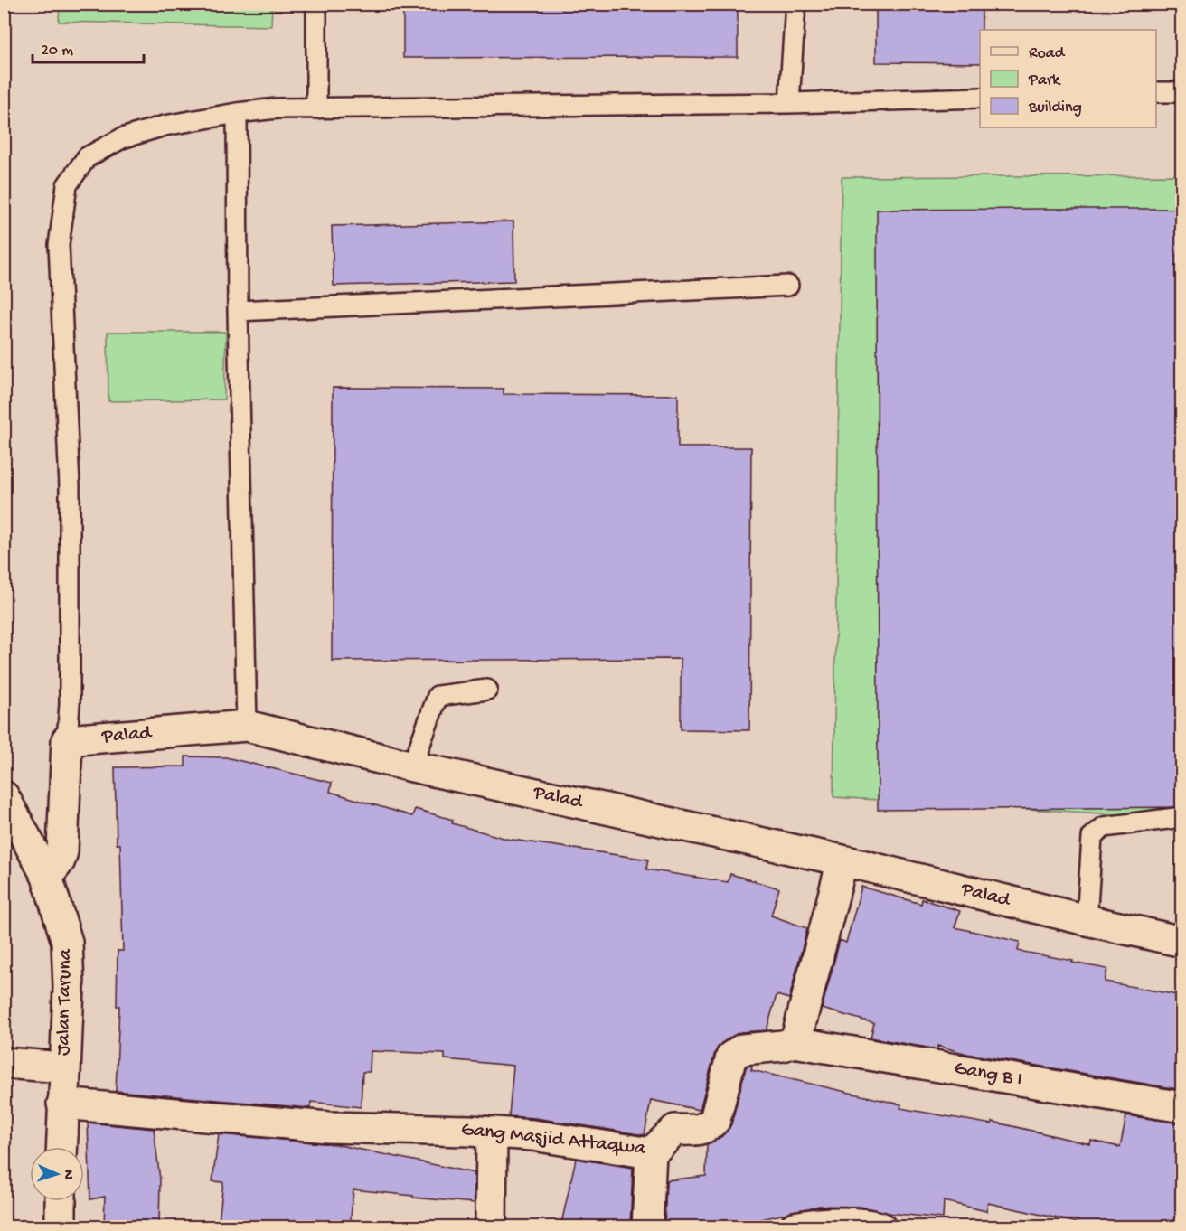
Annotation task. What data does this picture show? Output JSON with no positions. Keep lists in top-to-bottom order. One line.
{"streets":{"street":["Palad","Jalan Taruna","Gang B I","Gang Masjid Attaqwa"]},"crossings":[["Jalan Taruna","Gang Masjid Attaqwa"],["Gang B I","Gang Masjid Attaqwa"]],"legend":["Road","Park","Building"],"scale_bar":"20 m","north":"right"}
